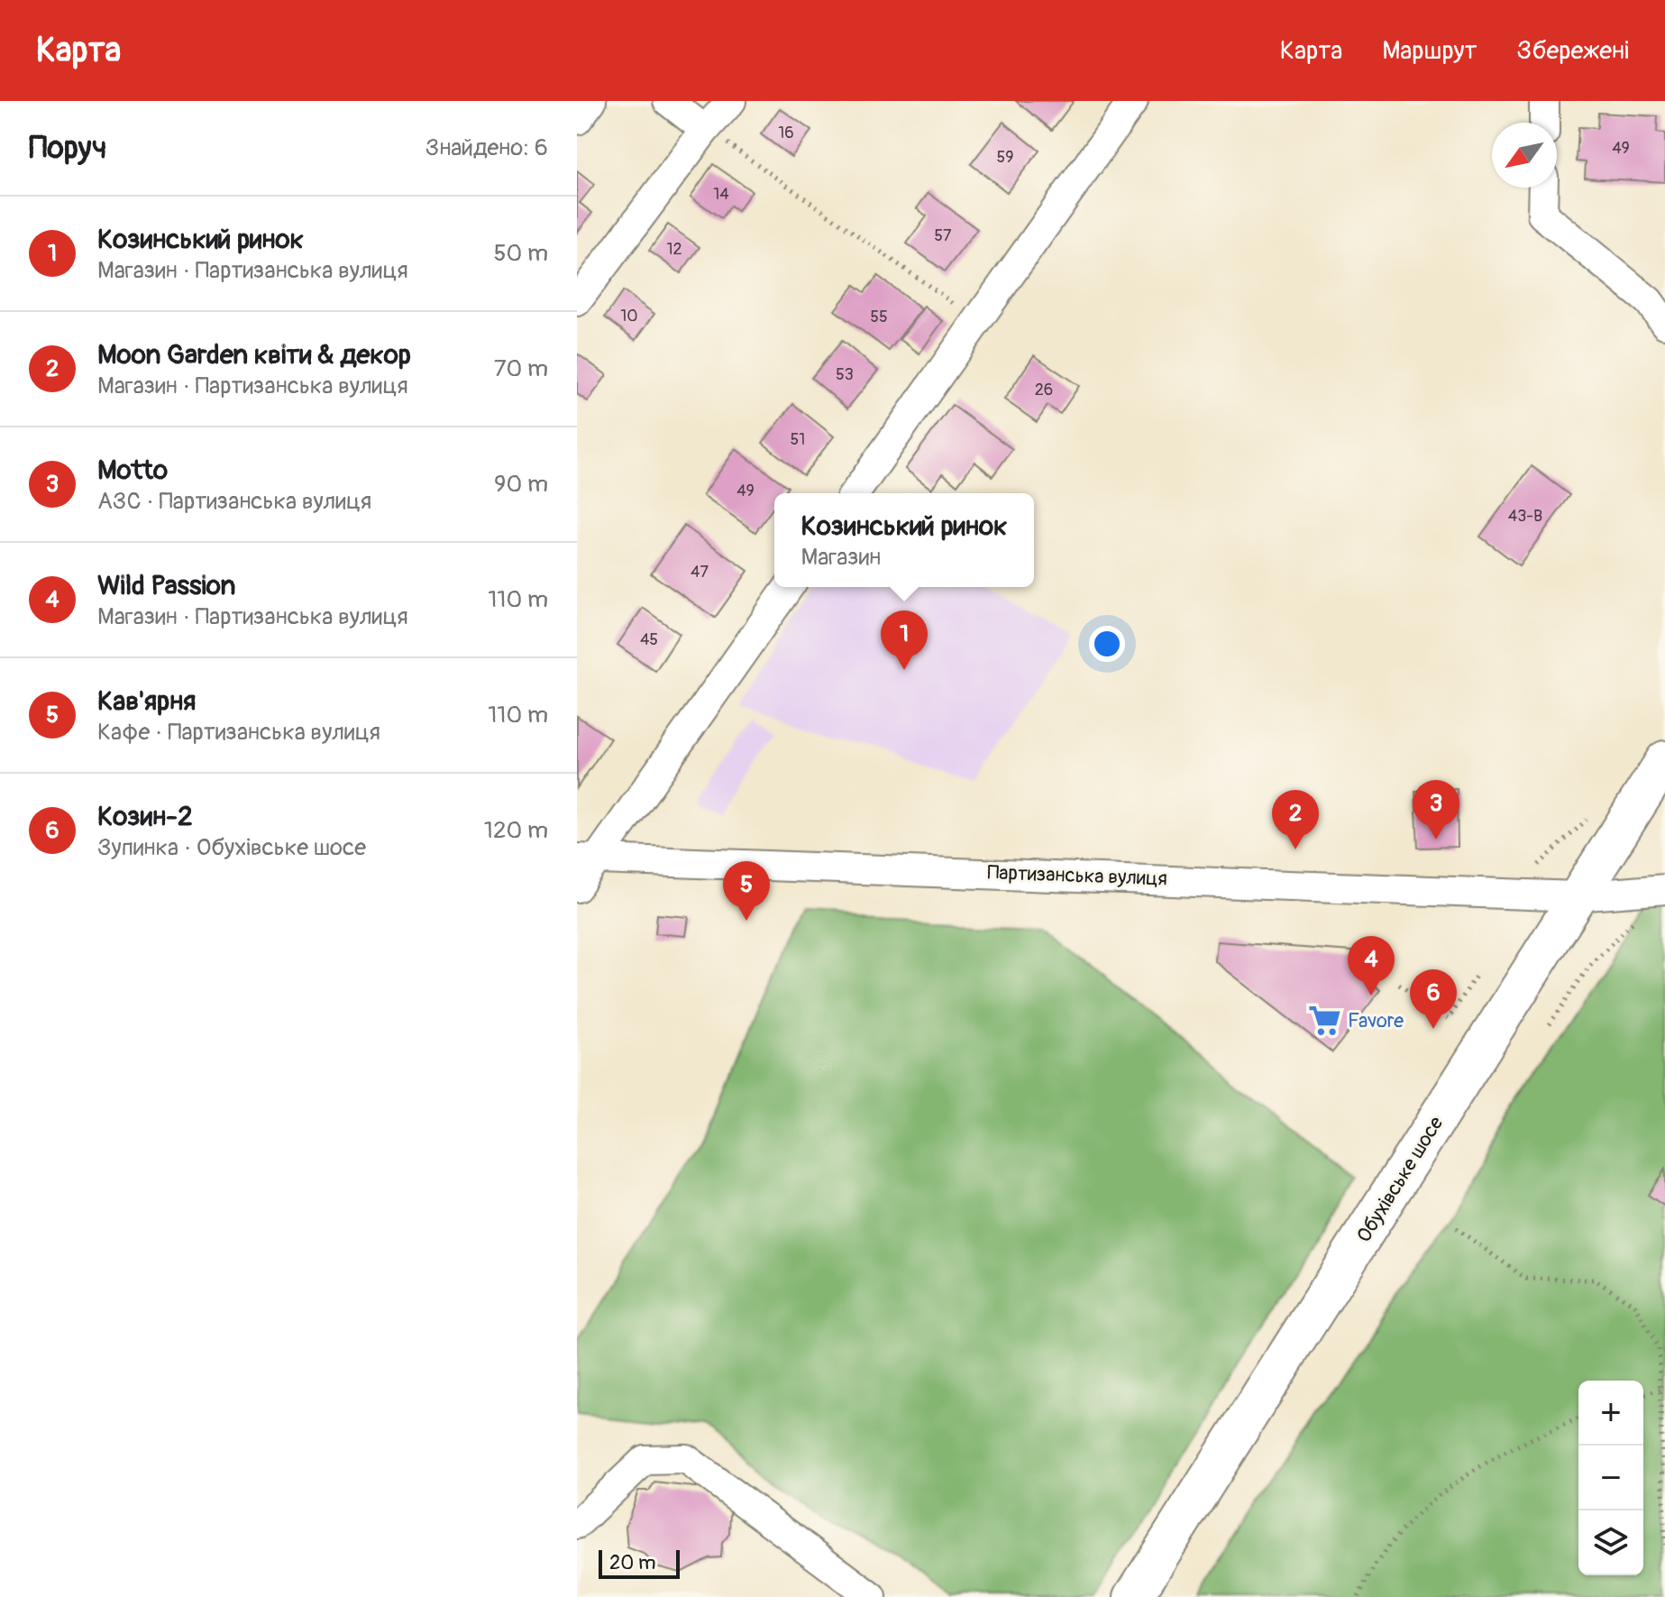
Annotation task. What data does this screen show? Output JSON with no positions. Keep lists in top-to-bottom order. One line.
{"streets":{"main road":["Обухівське шосе"],"street":["Партизанська вулиця"]},"crossings":[["Партизанська вулиця","Обухівське шосе"]],"places":{"supermarket":["Favore"]},"house_numbers":["16","49","59","14","57","12","10","55","53","26","51","49","43-В","47","45"],"scale_bar":"20 m","north":"bottom left","page":{"header":"Карта","nav":["Карта","Маршрут","Збережені"],"heading":["Поруч","Знайдено: 6"],"list":[{"mark":"1","name":"Козинський ринок","note":"Магазин · Партизанська вулиця","value":"50 m"},{"mark":"2","name":"Moon Garden квіти & декор","note":"Магазин · Партизанська вулиця","value":"70 m"},{"mark":"3","name":"Motto","note":"АЗС · Партизанська вулиця","value":"90 m"},{"mark":"4","name":"Wild Passion","note":"Магазин · Партизанська вулиця","value":"110 m"},{"mark":"5","name":"Кав'ярня","note":"Кафе · Партизанська вулиця","value":"110 m"},{"mark":"6","name":"Козин-2","note":"Зупинка · Обухівське шосе","value":"120 m"}],"popup":["Козинський ринок","Магазин"],"pins":["1","3","2","5","4","6"],"map_buttons":["+","−"],"scale":"20 m"}}
